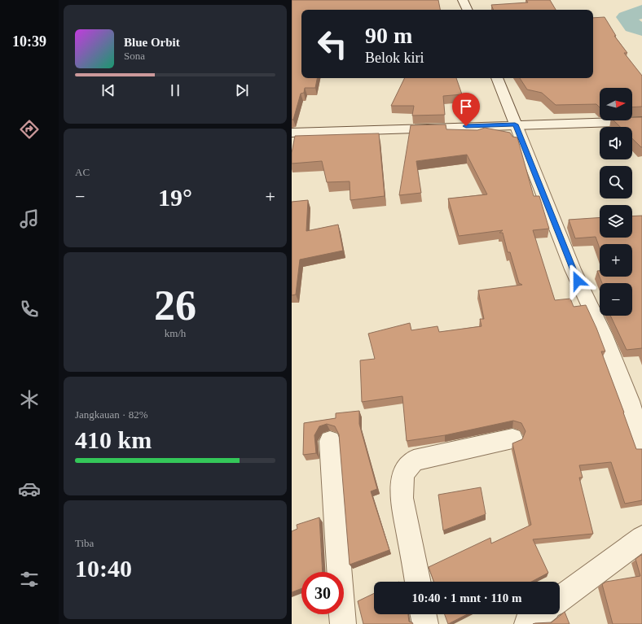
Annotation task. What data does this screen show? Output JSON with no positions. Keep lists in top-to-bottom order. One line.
{"north":"right","page":{"tabs":"10:39","turn":["90 m","Belok kiri"],"song":["Blue Orbit","Sona"],"map_buttons":["+","−"],"tile":["AC",["26","km/h"],["Jangkauan · 82%","410 km"],["Tiba","10:40"]],"heat":["−","19°","+"],"limit":"30","trip":"10:40 · 1 mnt · 110 m"}}
